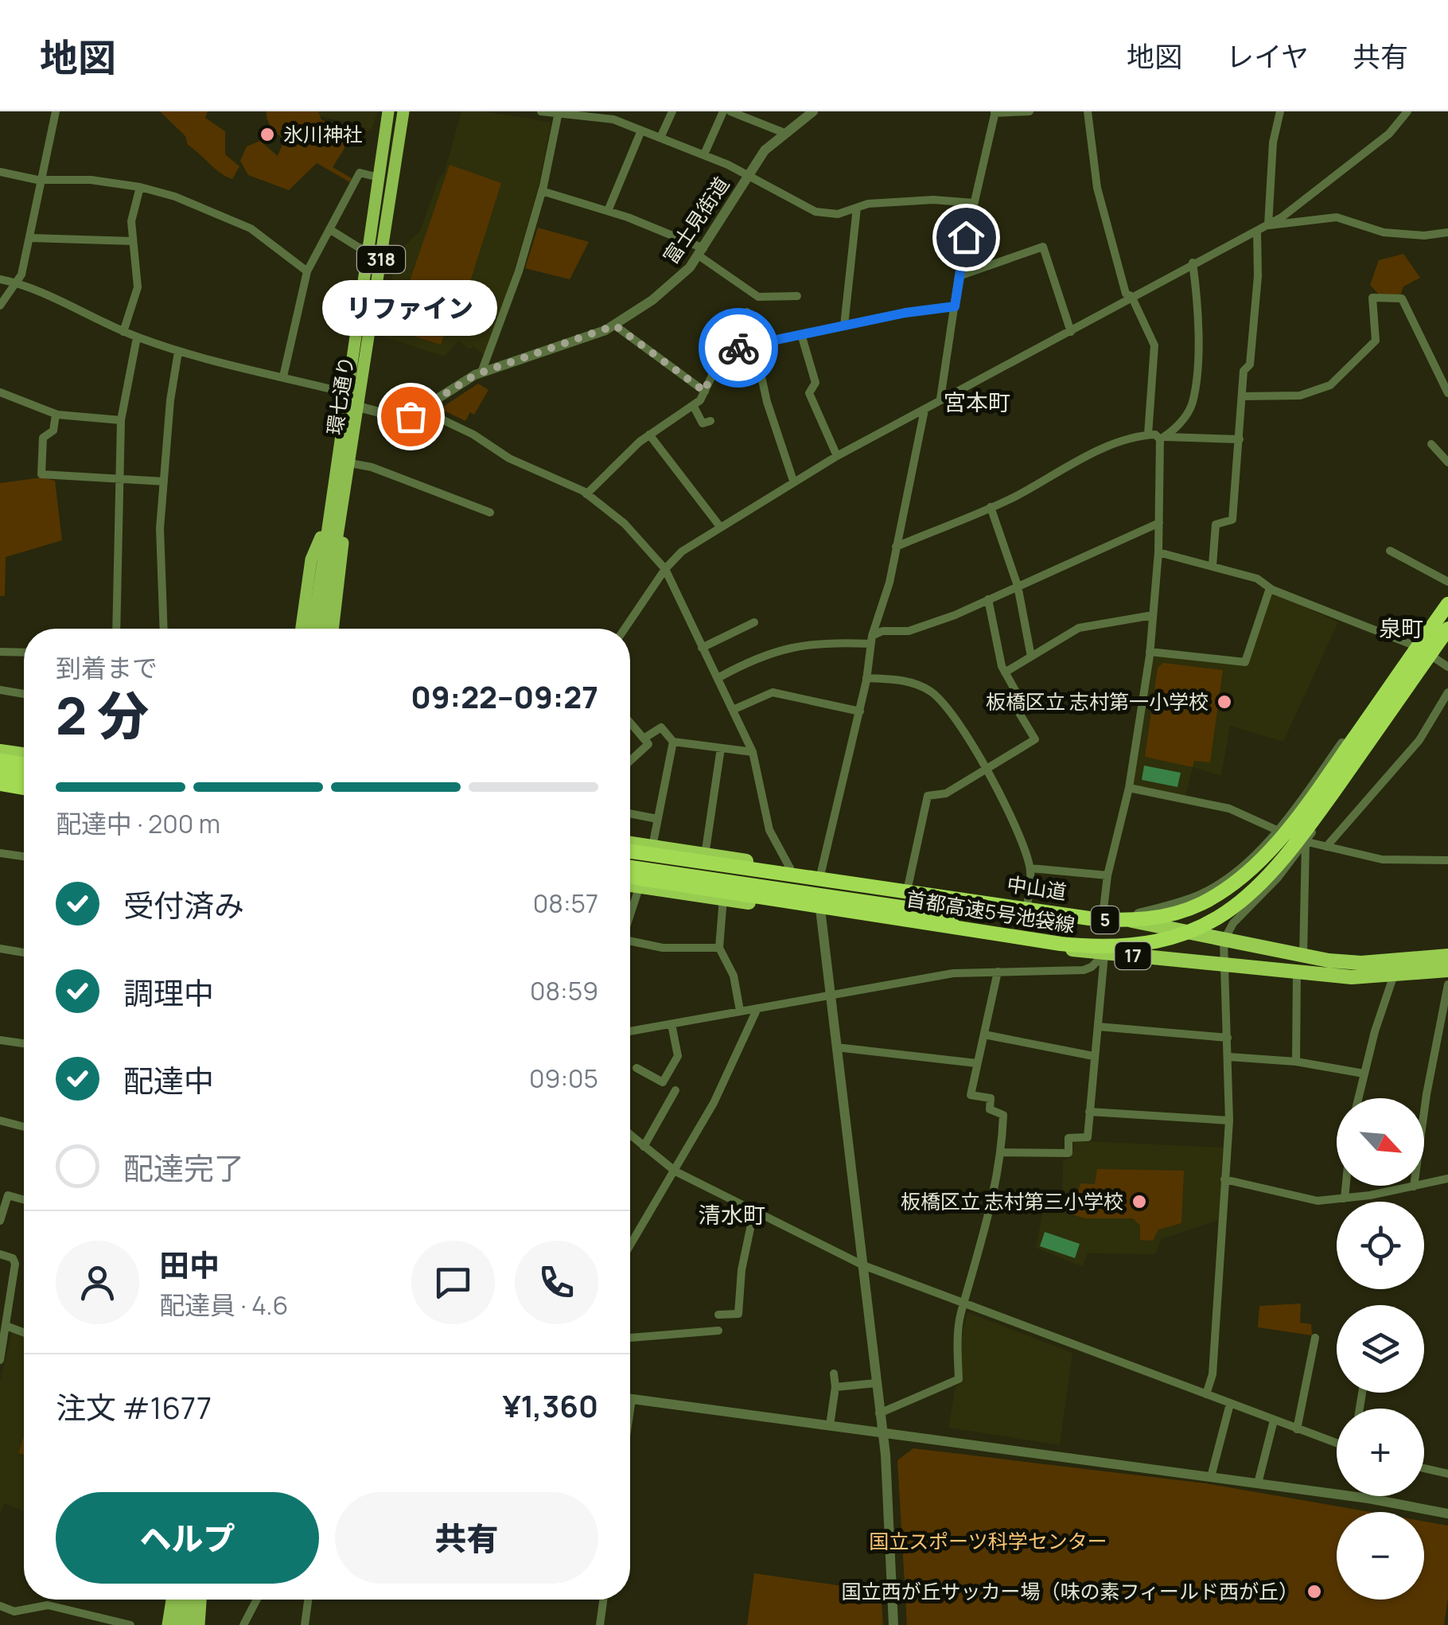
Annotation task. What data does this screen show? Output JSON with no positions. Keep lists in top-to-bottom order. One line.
{"streets":{"highway":["中山道","首都高速5号池袋線","5","17"],"main road":["318","環七通り"],"street":["富士見街道"]},"crossings":[["中山道","首都高速5号池袋線"],["首都高速5号池袋線","5"]],"districts":["宮本町","泉町","清水町"],"parks":["国立スポーツ科学センター"],"places":["氷川神社","リファイン","板橋区立 志村第一小学校","板橋区立 志村第三小学校","国立西が丘サッカー場（味の素フィールド西が丘）"],"north":"bottom right","page":{"header":"地図","nav":["地図","レイヤ","共有"],"bubble":"リファイン","heading":["2 分","到着まで","09:22–09:27"],"panel":["田中","配達員 · 4.6","注文 #1677","¥1,360"],"bar":"配達中 · 200 m","list":[["受付済み","08:57"],["調理中","08:59"],["配達中","09:05"],"配達完了"],"map_buttons":["+","−"],"buttons":["ヘルプ","共有"]}}
